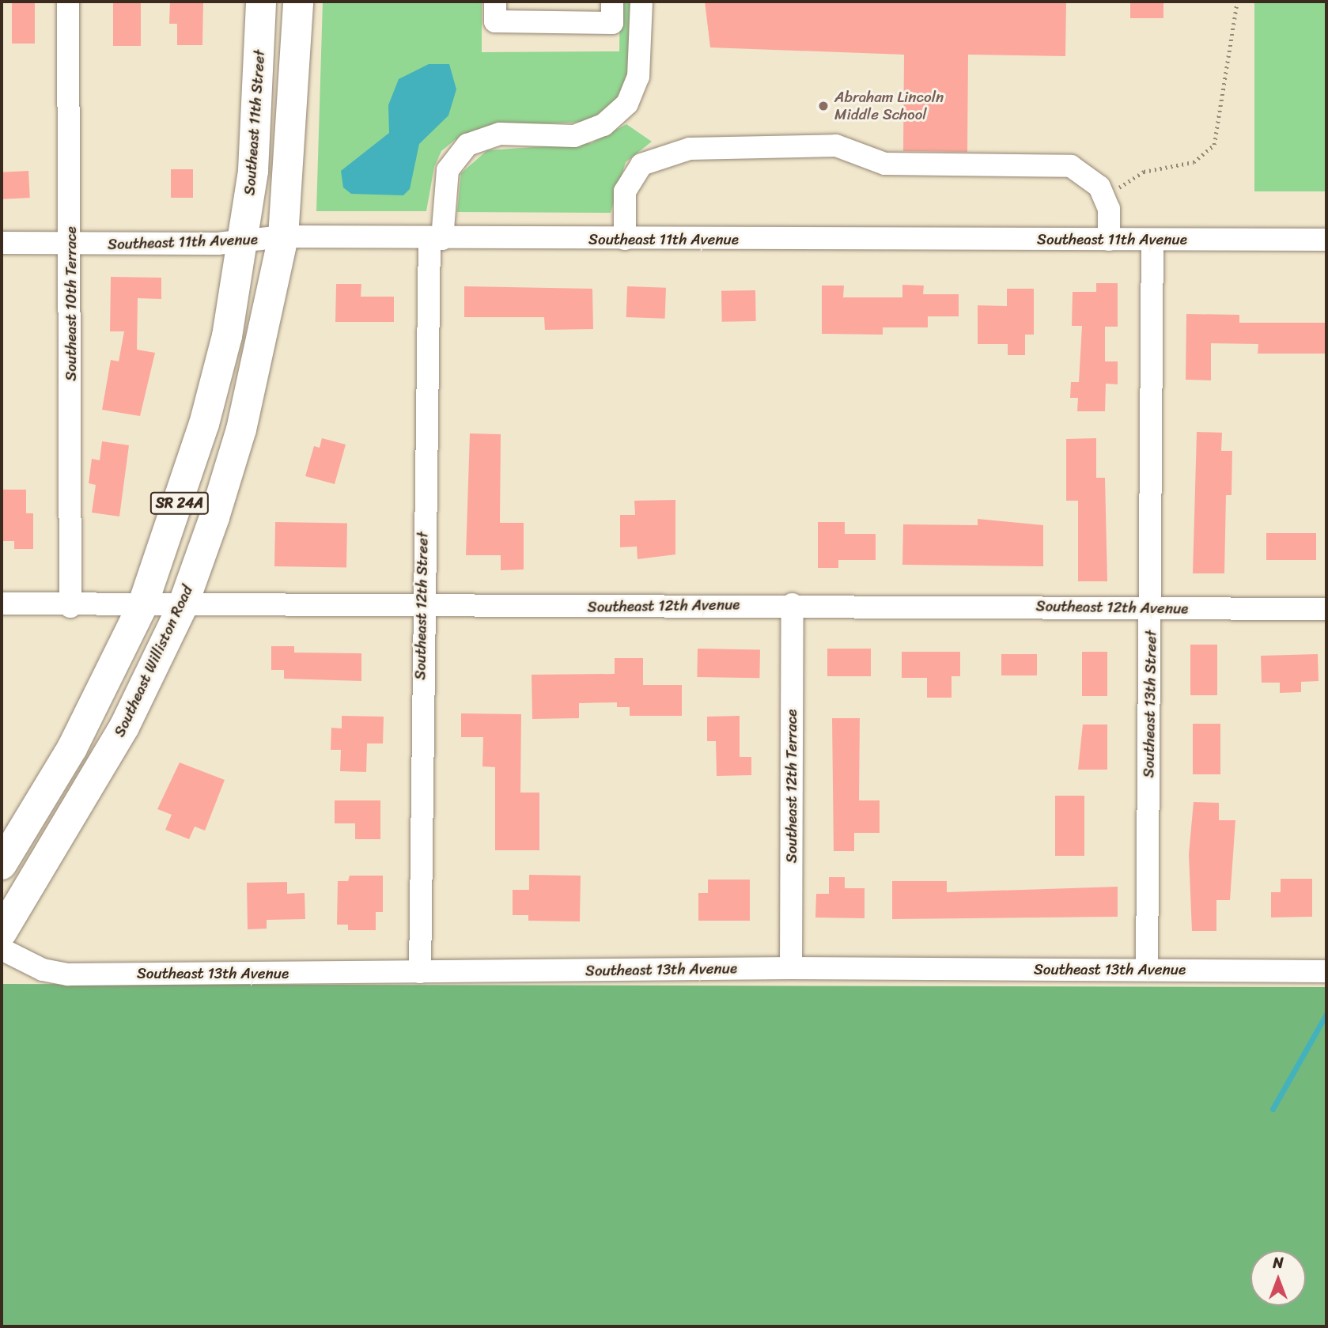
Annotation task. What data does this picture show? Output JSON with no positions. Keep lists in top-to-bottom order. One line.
{"streets":{"highway":["Southeast 11th Street","SR 24A","Southeast Williston Road"],"street":["Southeast 11th Avenue","Southeast 10th Terrace","Southeast 12th Street","Southeast 12th Avenue","Southeast 13th Street","Southeast 12th Terrace","Southeast 13th Avenue"]},"crossings":[["Southeast 11th Street","Southeast 11th Avenue"],["Southeast 11th Street","SR 24A"],["Southeast 11th Avenue","Southeast 10th Terrace"],["Southeast 11th Avenue","SR 24A"],["Southeast 11th Avenue","Southeast 12th Street"],["Southeast 11th Avenue","Southeast Williston Road"],["Southeast 11th Avenue","Southeast 13th Street"],["Southeast 10th Terrace","Southeast 12th Avenue"],["SR 24A","Southeast 12th Avenue"],["SR 24A","Southeast Williston Road"],["Southeast 12th Street","Southeast 12th Avenue"],["Southeast 12th Street","Southeast 13th Avenue"],["Southeast 12th Avenue","Southeast Williston Road"],["Southeast 12th Avenue","Southeast 13th Street"],["Southeast 12th Avenue","Southeast 12th Terrace"],["Southeast 13th Street","Southeast 13th Avenue"],["Southeast 12th Terrace","Southeast 13th Avenue"]],"places":["Abraham Lincoln Middle School"],"north":"top"}
